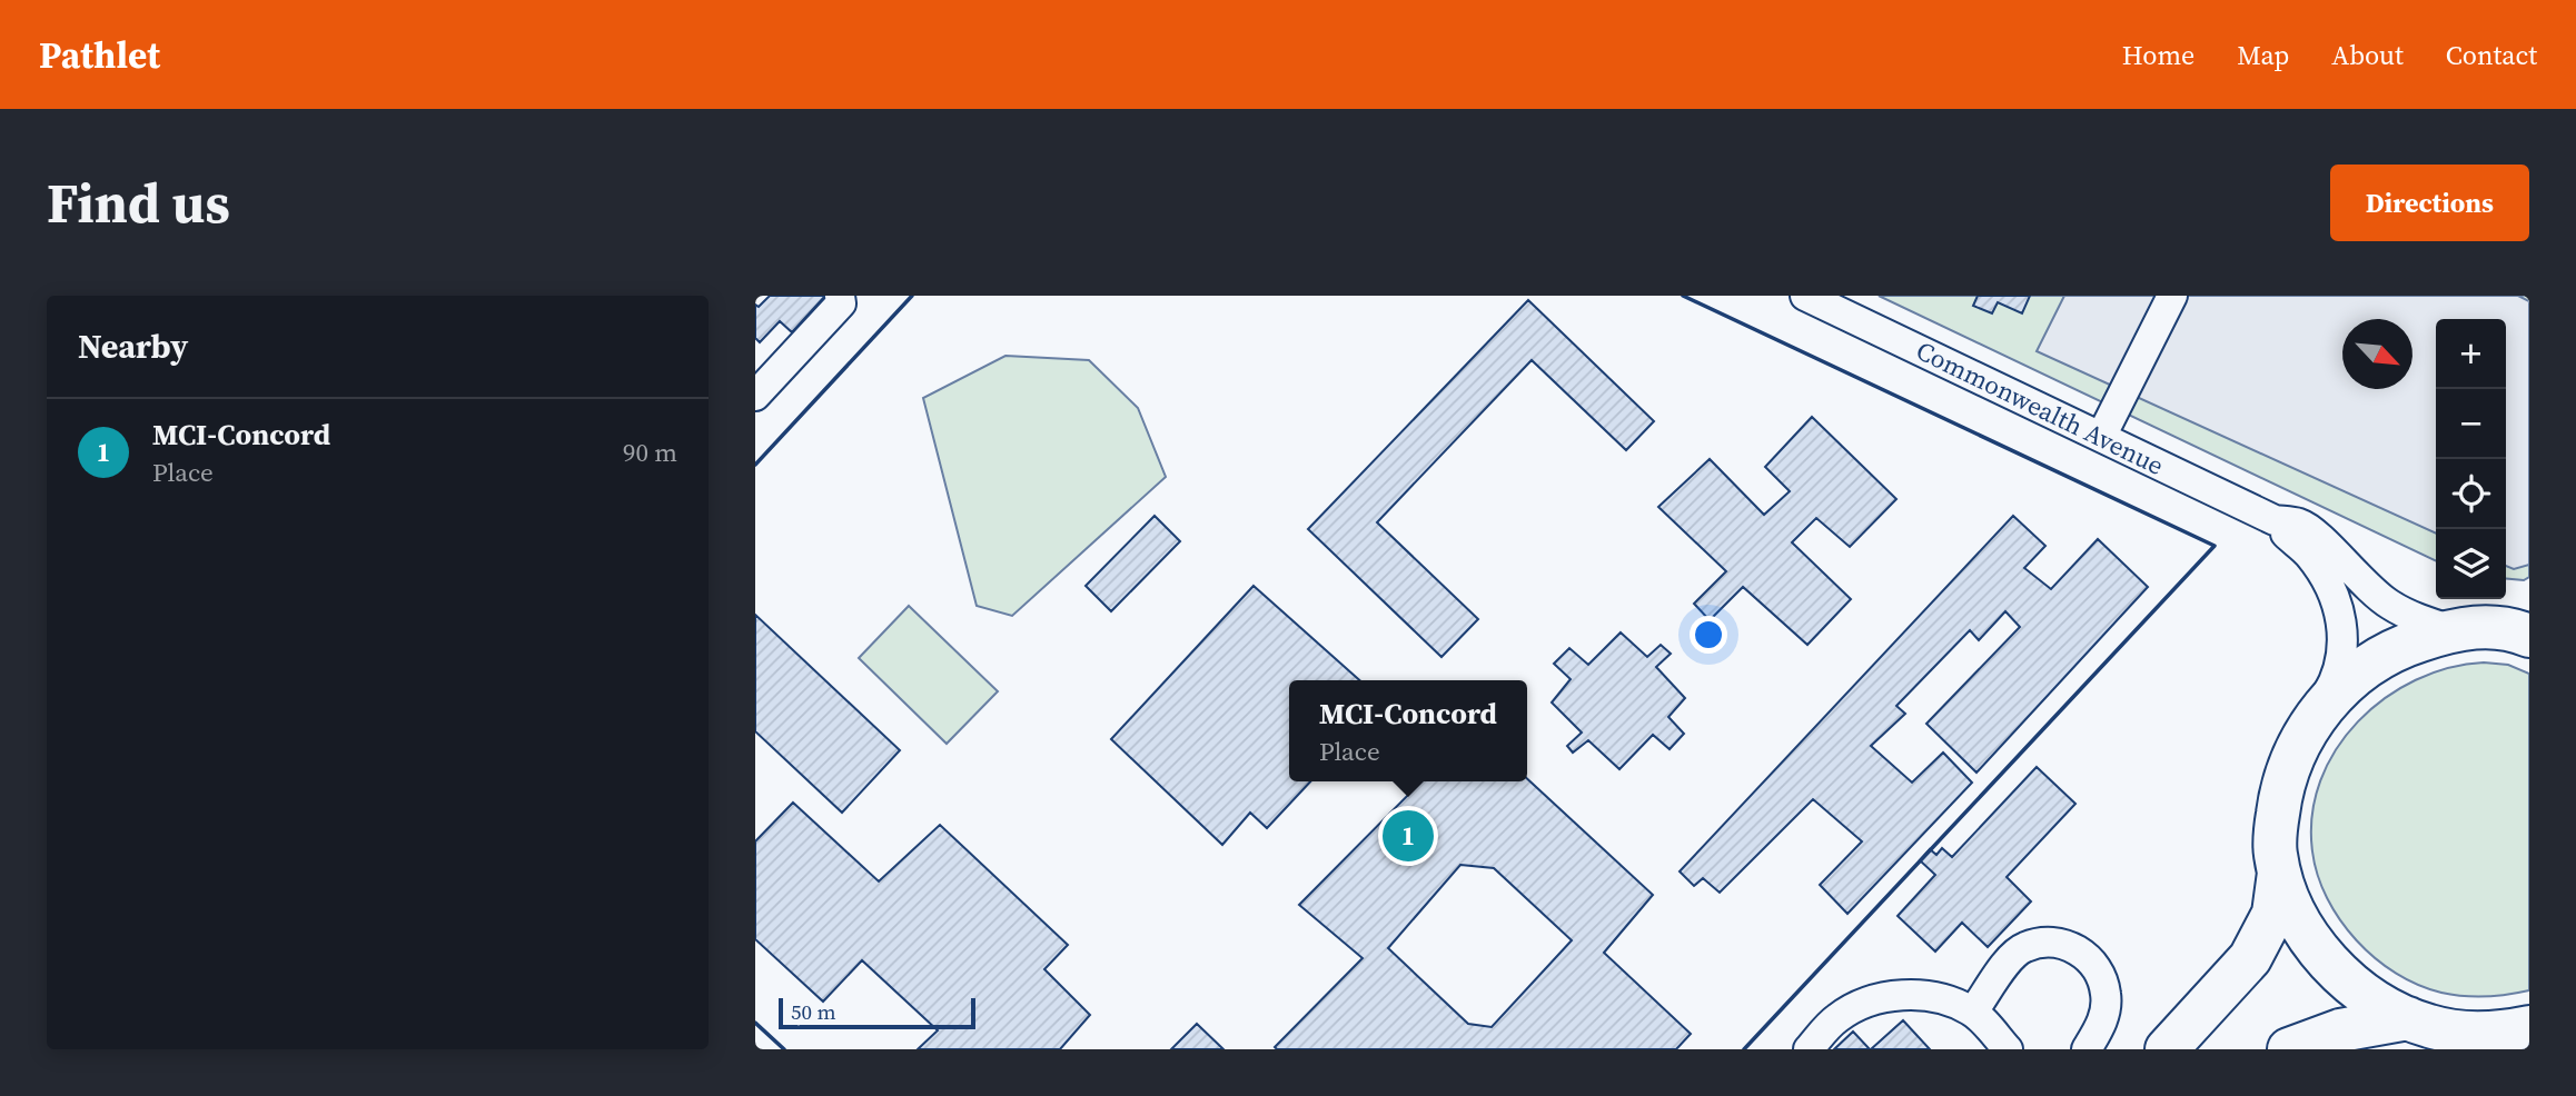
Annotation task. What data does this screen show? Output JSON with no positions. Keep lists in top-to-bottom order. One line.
{"streets":{"street":["Commonwealth Avenue"]},"scale_bar":"50 m","north":"bottom right","page":{"header":"Pathlet","nav":["Home","Map","About","Contact"],"buttons":"Directions","title":"Find us","heading":"Nearby","map_buttons":["+","−"],"list":[{"mark":"1","name":"MCI-Concord","note":"Place","value":"90 m"}],"popup":["MCI-Concord","Place"],"pins":"1","scale":"50 m"}}
